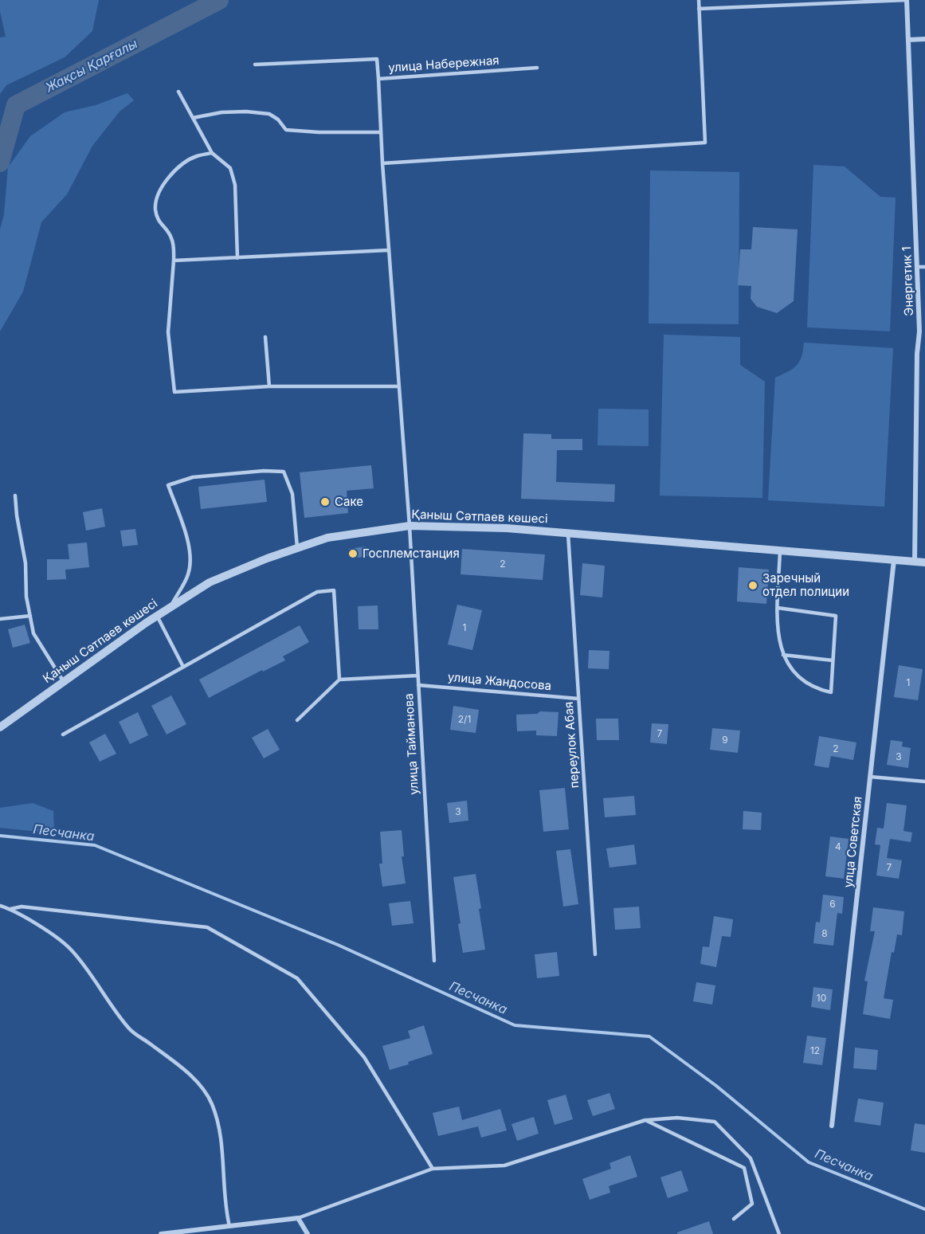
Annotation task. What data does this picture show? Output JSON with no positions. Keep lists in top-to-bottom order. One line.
{"streets":{"street":["Энергетик 1","Қаныш Сәтпаев көшесі","улца Советская"],"lane":["улица Набережная","улица Жандосова","улица Тайманова","переулок Абая"]},"crossings":[["улица Набережная","улица Тайманова"],["Энергетик 1","Қаныш Сәтпаев көшесі"],["Қаныш Сәтпаев көшесі","улица Тайманова"],["Қаныш Сәтпаев көшесі","переулок Абая"],["Қаныш Сәтпаев көшесі","улца Советская"],["улица Жандосова","улица Тайманова"],["улица Жандосова","переулок Абая"]],"water":["Жақсы Қарғалы","Песчанка"],"places":["Саке","Госплемстанция","Заречный отдел полиции"],"house_numbers":["2","1","1","2/1","7","9","2","3","3","4","7","6","8","10","12"]}
